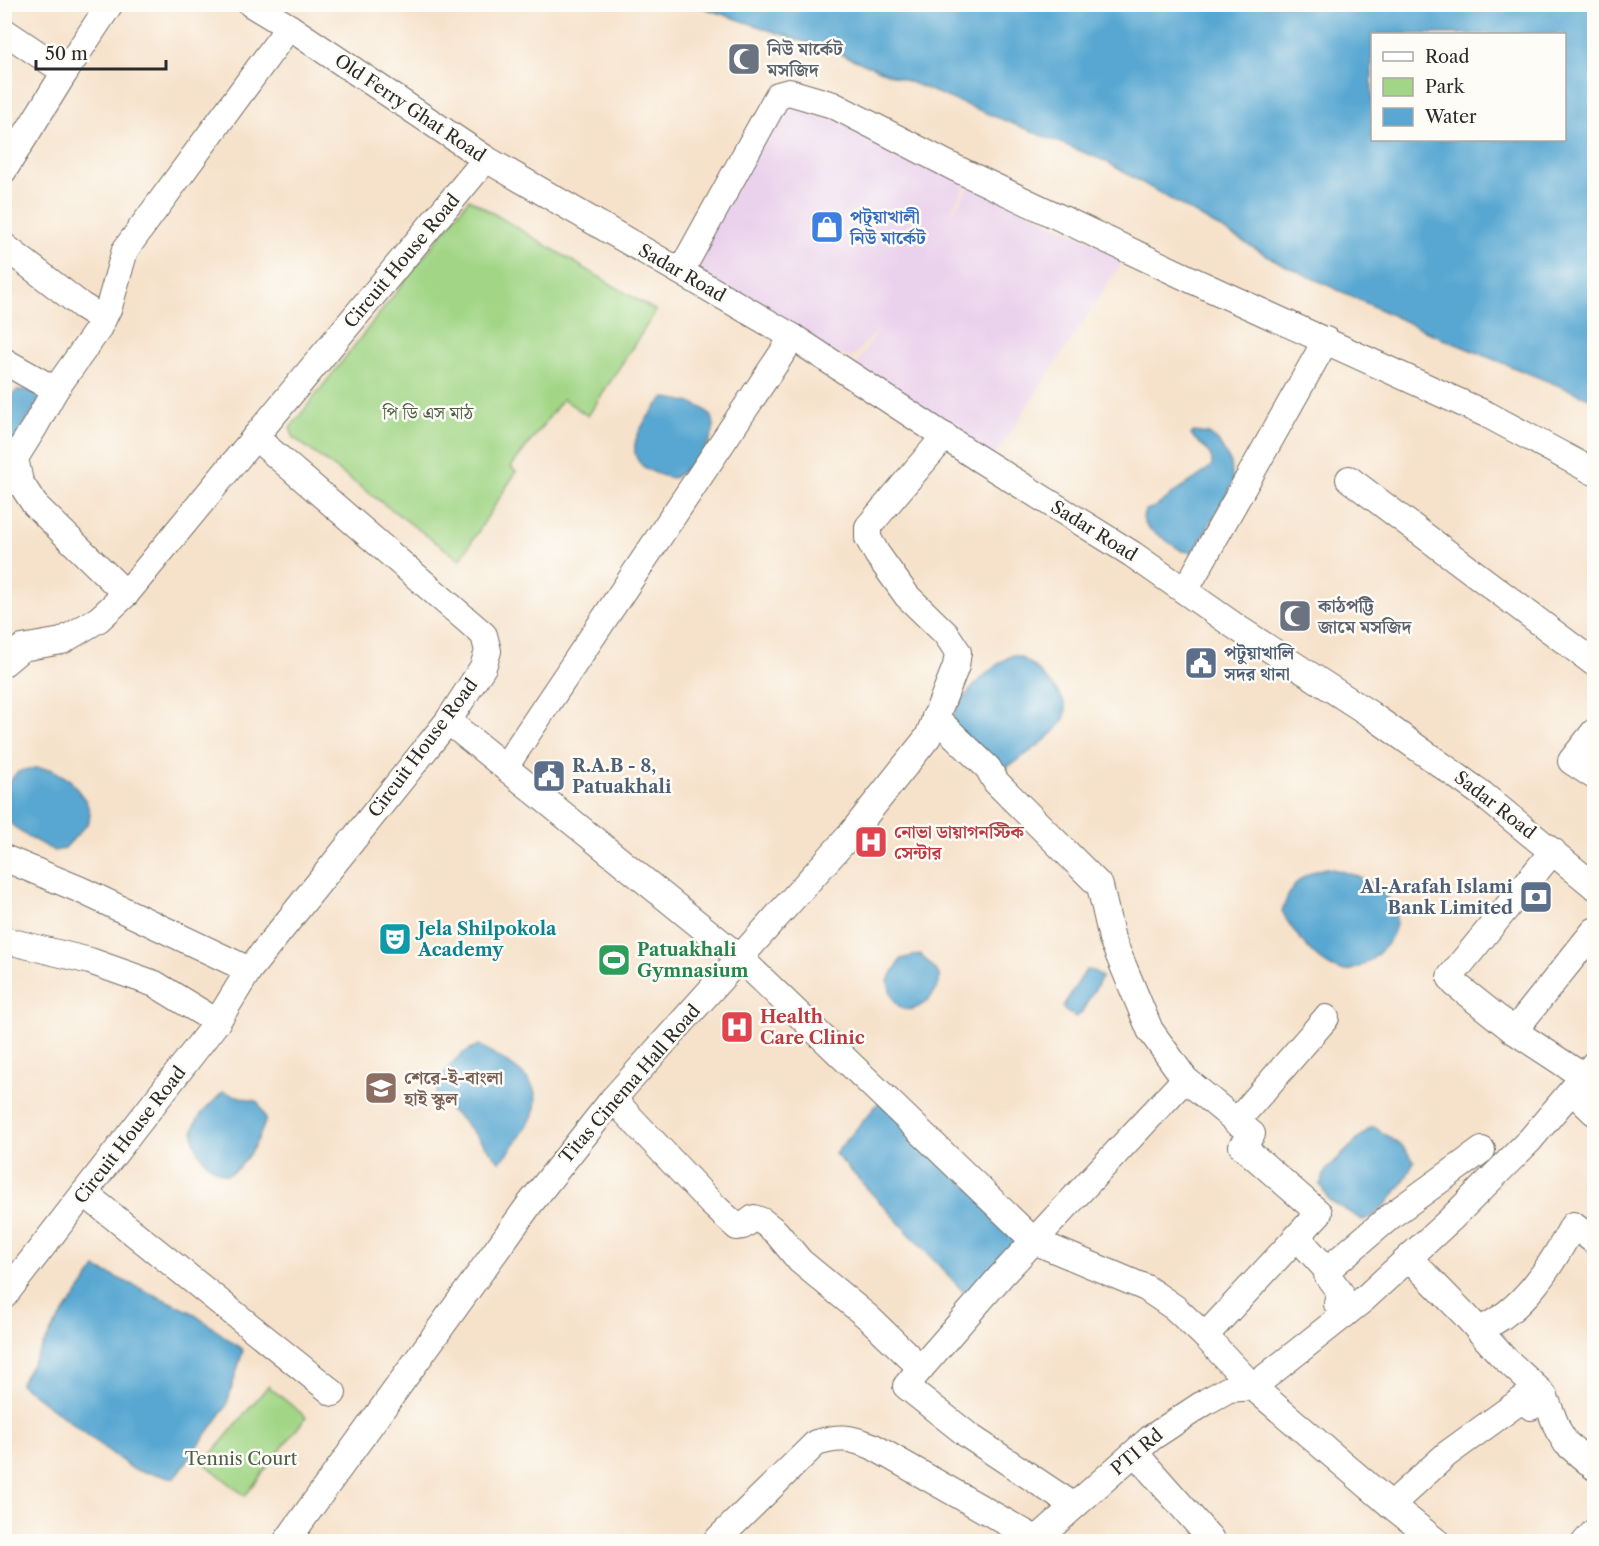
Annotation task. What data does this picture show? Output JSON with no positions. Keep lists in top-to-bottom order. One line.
{"streets":{"street":["Old Ferry Ghat Road","Circuit House Road","Sadar Road","Titas Cinema Hall Road","PTI Rd"]},"crossings":[["Old Ferry Ghat Road","Circuit House Road"],["Old Ferry Ghat Road","Sadar Road"],["Sadar Road","Titas Cinema Hall Road"]],"parks":["পি ডি এস মাঠ","Tennis Court"],"places":{"mosque":["নিউ মার্কেট মসজিদ","কাঠপট্টি জামে মসজিদ"],"shop":["পটুয়াখালী নিউ মার্কেট"],"public building":["পটুয়াখালি সদর থানা","R.A.B - 8, Patuakhali"],"hospital":["নোভা ডায়াগনস্টিক সেন্টার","Health Care Clinic"],"bank":["Al-Arafah Islami Bank Limited"],"theatre":["Jela Shilpokola Academy"],"sports":["Patuakhali Gymnasium"],"school or university":["শেরে-ই-বাংলা হাই স্কুল"]},"legend":["Road","Park","Water"],"scale_bar":"50 m"}
